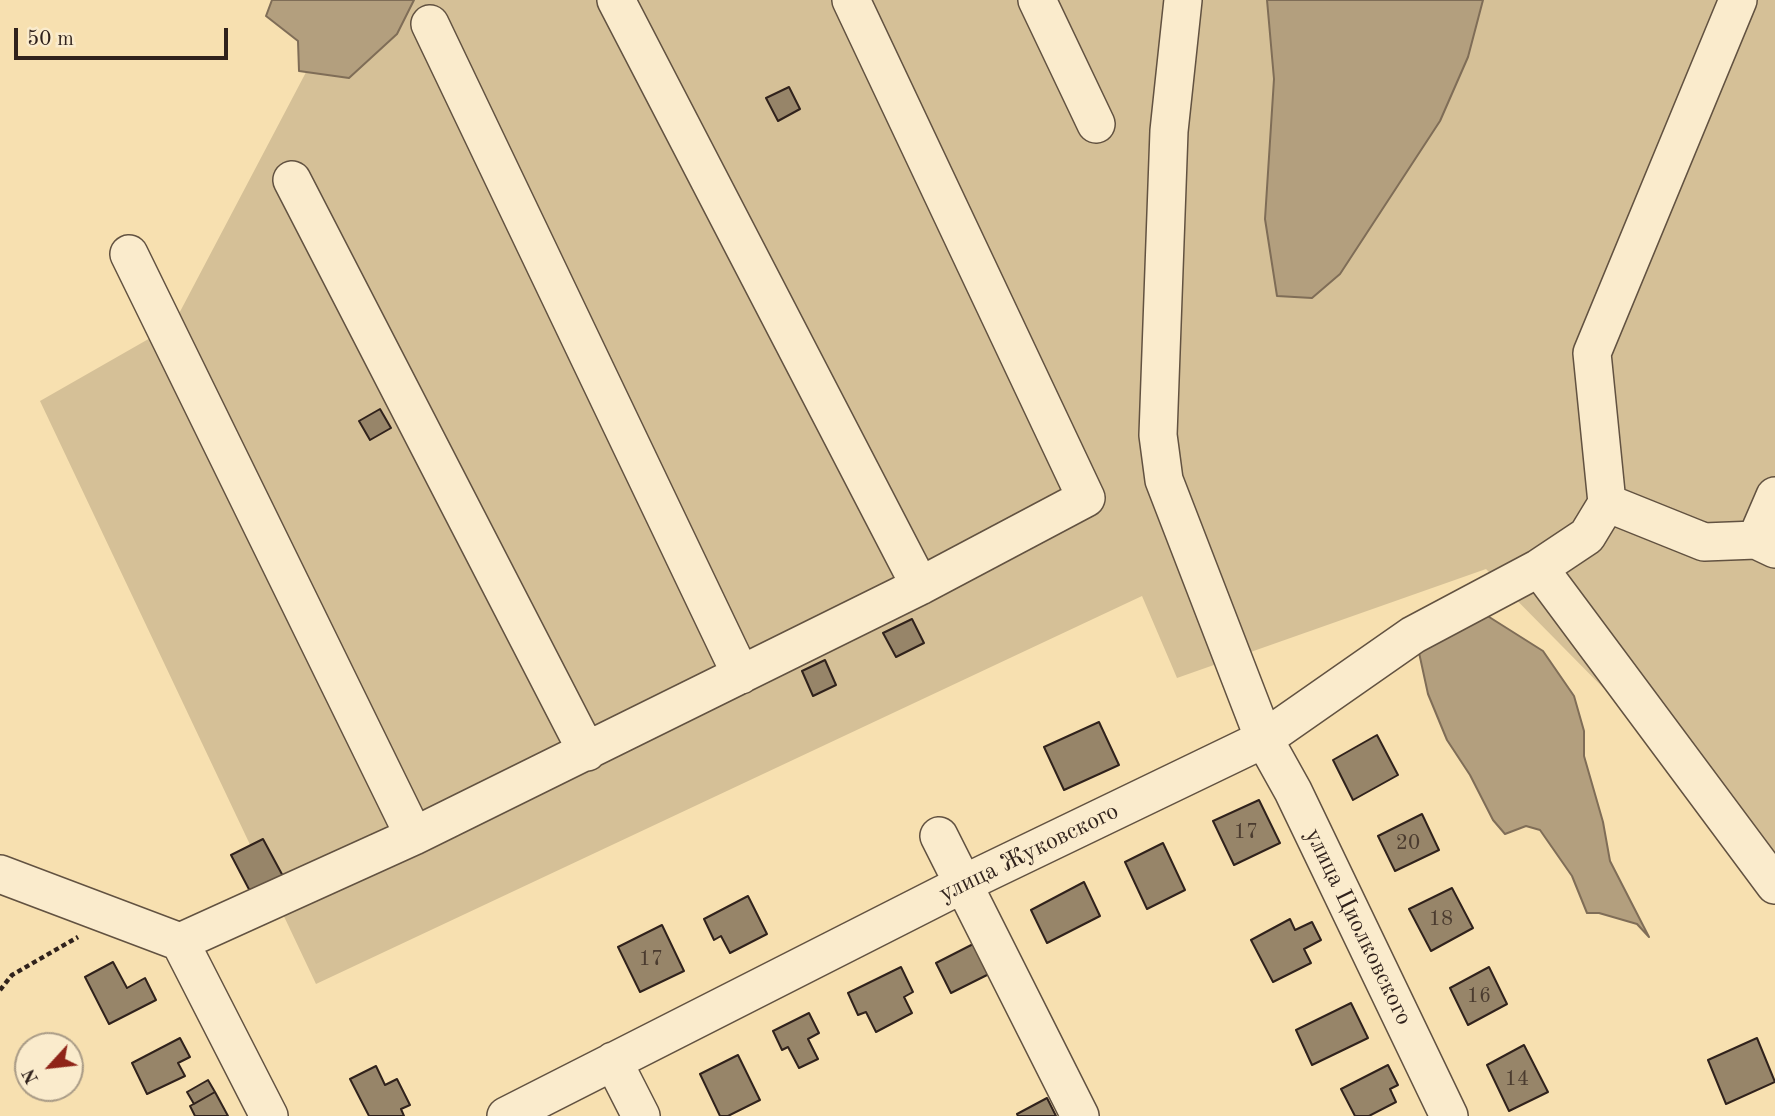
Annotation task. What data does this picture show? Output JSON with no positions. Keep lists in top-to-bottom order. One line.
{"streets":{"street":["улица Жуковского","улица Циолковского"]},"crossings":[["улица Жуковского","улица Циолковского"]],"house_numbers":["17","20","18","17","16","14"],"scale_bar":"50 m","north":"bottom left"}
